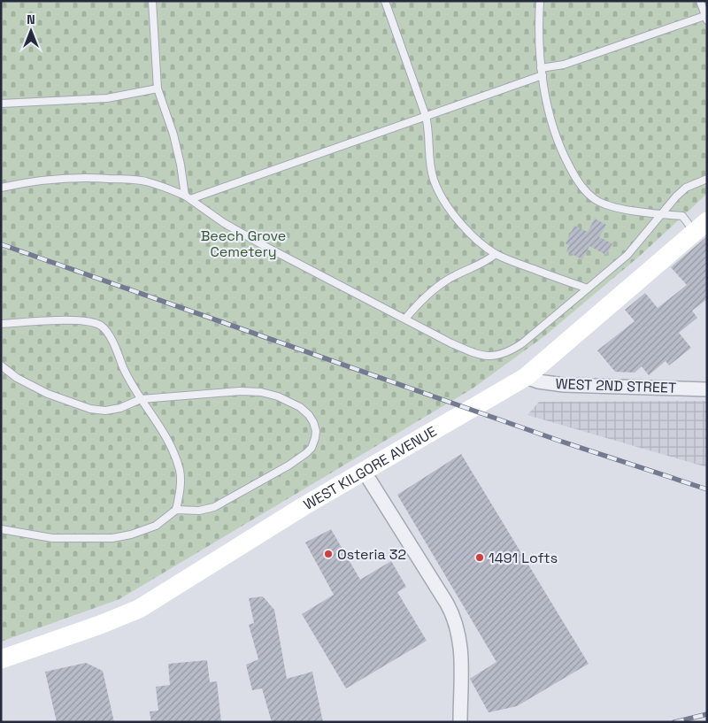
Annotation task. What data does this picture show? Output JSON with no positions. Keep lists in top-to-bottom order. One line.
{"streets":{"main road":["WEST KILGORE AVENUE"],"street":["WEST 2ND STREET"]},"crossings":[["WEST 2ND STREET","WEST KILGORE AVENUE"]],"parks":["Beech Grove Cemetery"],"places":["Osteria 32","1491 Lofts"],"north":"top"}
